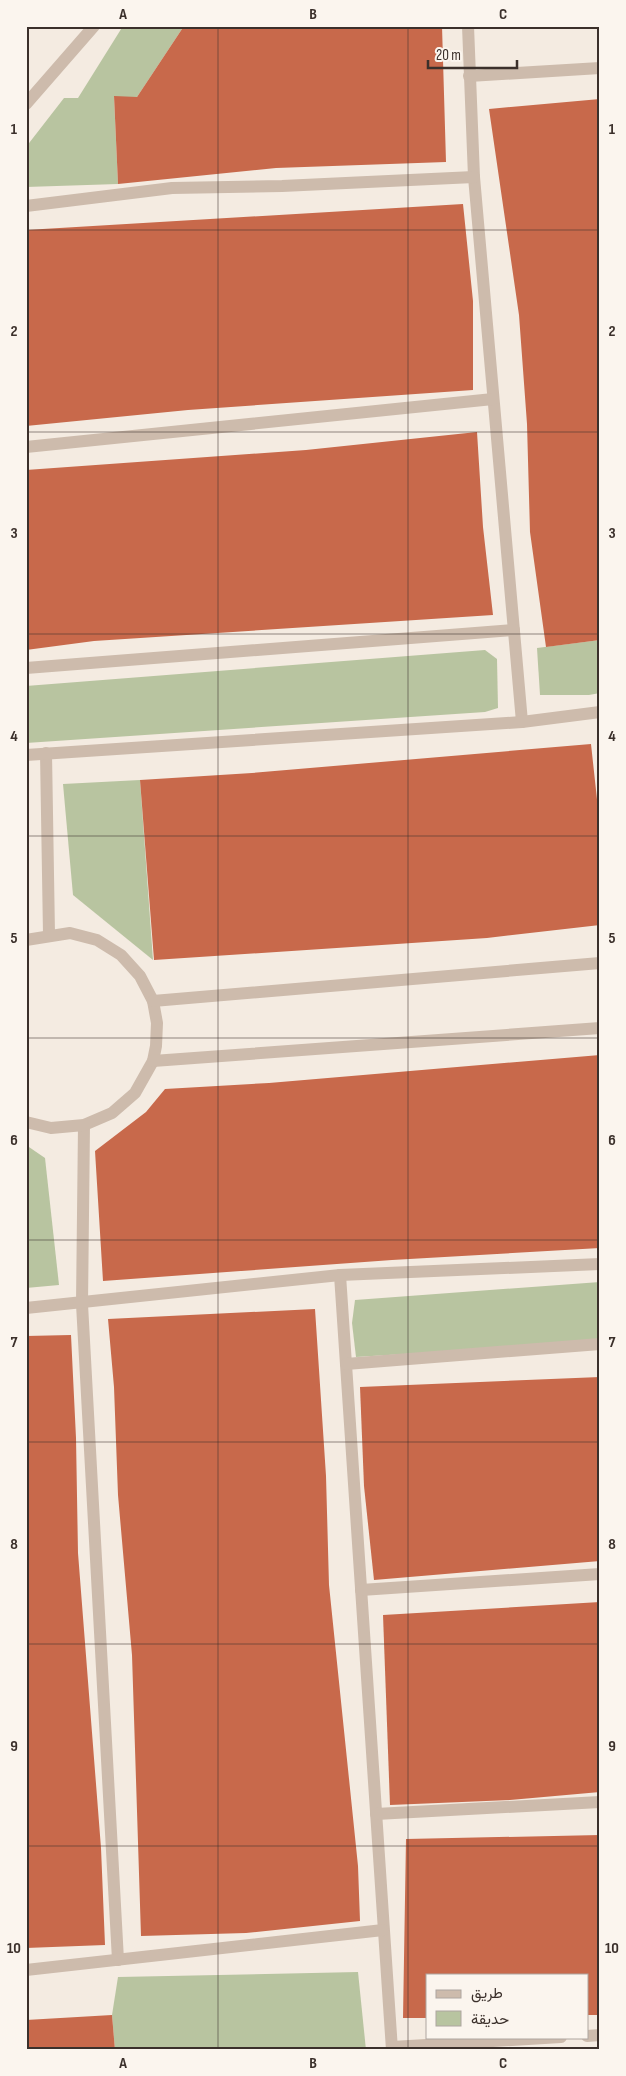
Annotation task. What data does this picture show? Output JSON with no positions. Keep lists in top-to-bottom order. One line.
{"legend":["طريق","حديقة"],"scale_bar":"20 m","grid":{"columns":["A","B","C"],"rows":["1","2","3","4","5","6","7","8","9","10"]}}
